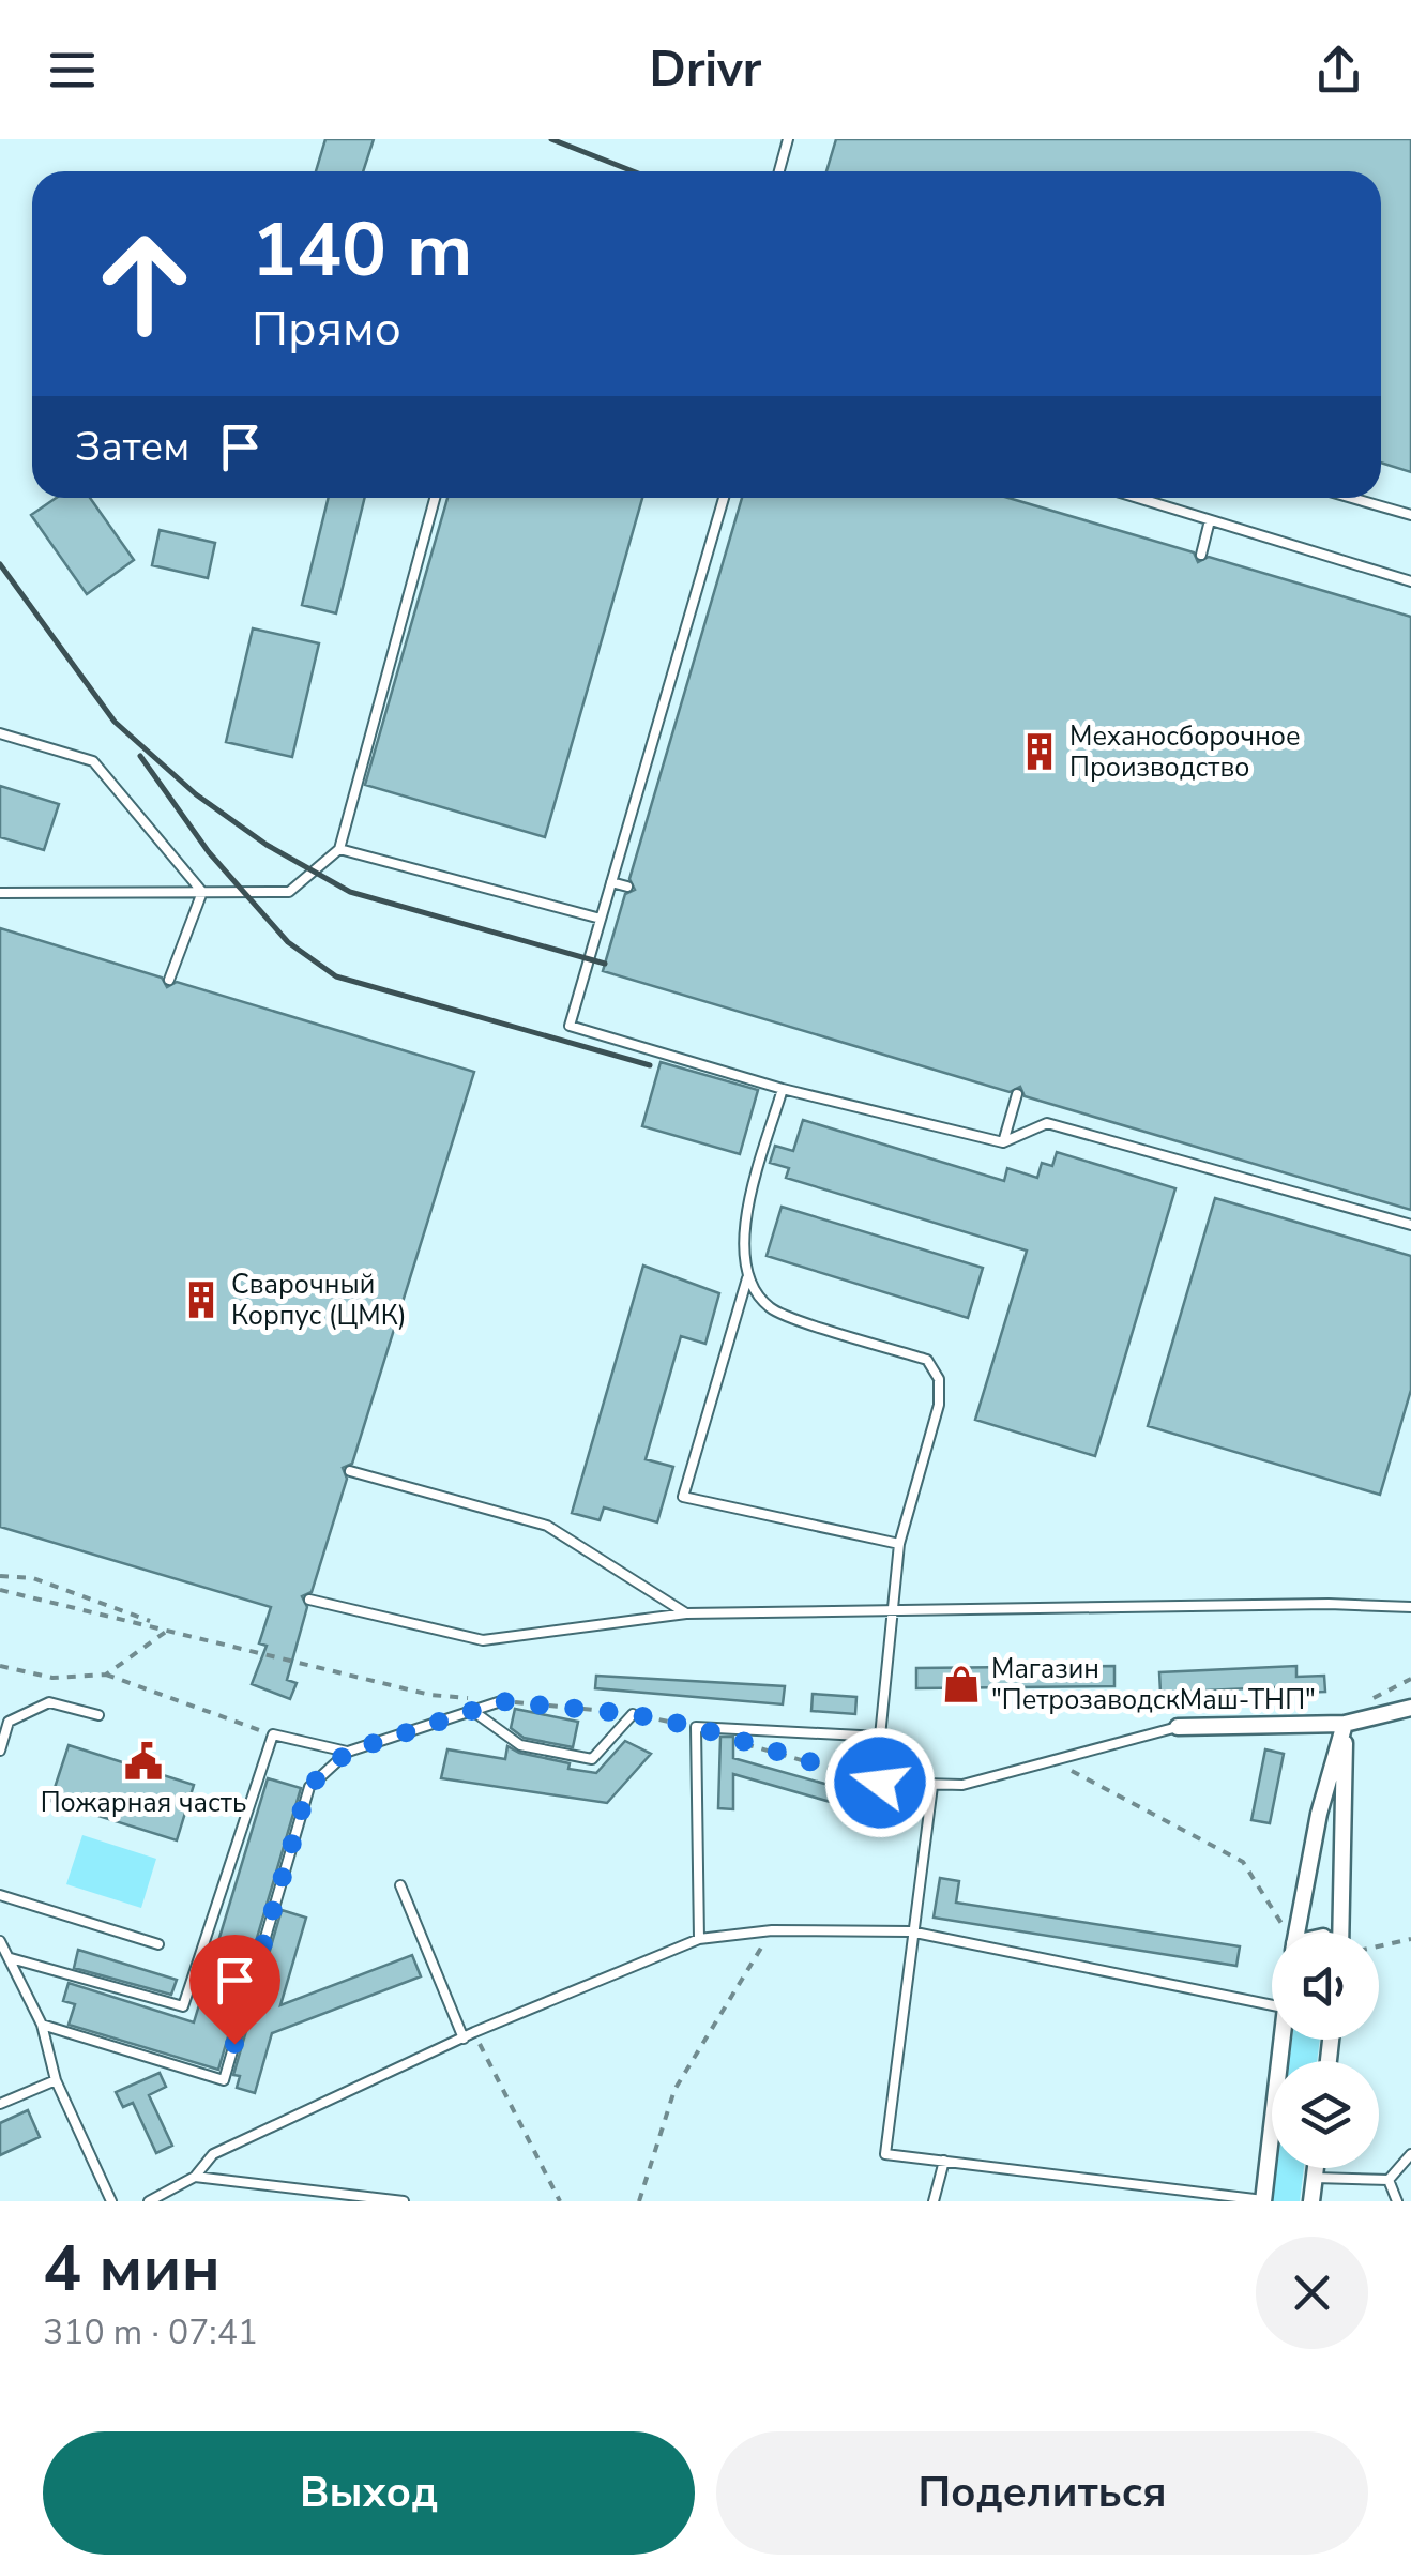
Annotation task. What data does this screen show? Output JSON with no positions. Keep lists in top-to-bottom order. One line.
{"places":{"building":["Механосборочное Производство","Сварочный Корпус (ЦМК)"],"shop":["Магазин \"ПетрозаводскМаш-ТНП\""],"public building":["Пожарная часть"]},"page":{"header":"Drivr","turn":["140 m","Прямо"],"then":"Затем","heading":["4 мин","310 m · 07:41"],"buttons":["Выход","Поделиться"]}}
